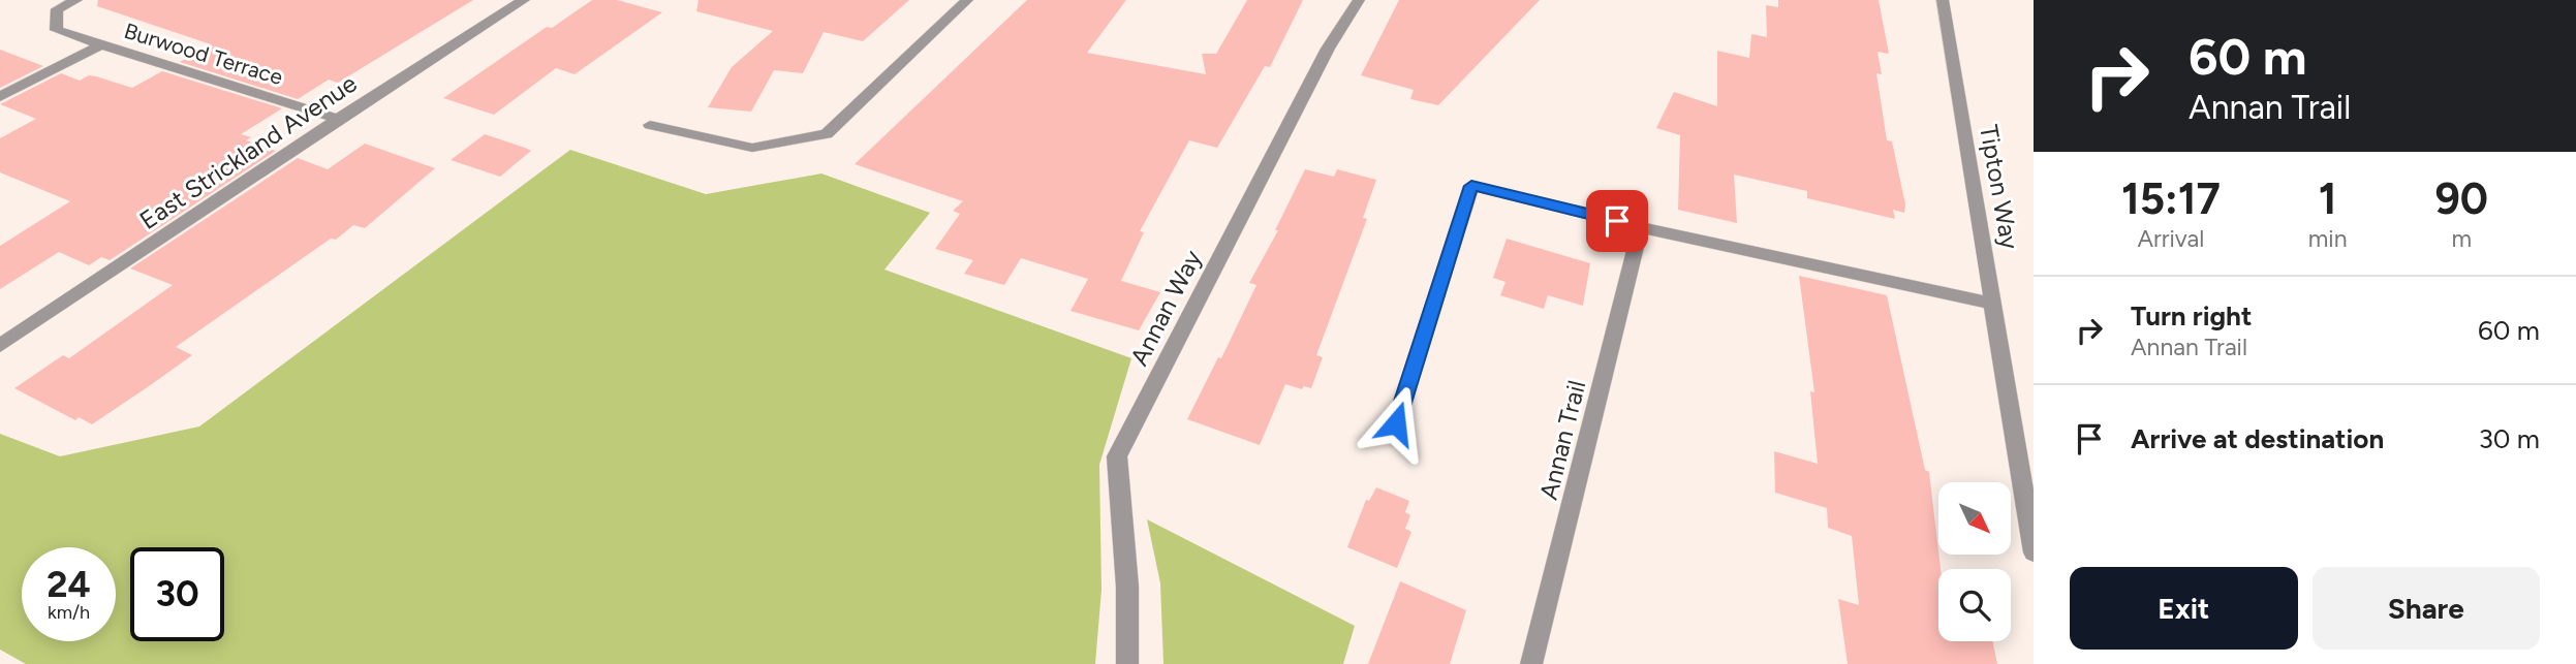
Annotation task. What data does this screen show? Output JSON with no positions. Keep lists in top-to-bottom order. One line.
{"streets":{"street":["Burwood Terrace","East Strickland Avenue","Tipton Way","Annan Way","Annan Trail"]},"crossings":[["Burwood Terrace","East Strickland Avenue"]],"north":"bottom right","page":{"turn":["60 m","Annan Trail"],"eta":["15:17","Arrival","1","min","90","m"],"list":[{"name":"Turn right","note":"Annan Trail","value":"60 m"},{"name":"Arrive at destination","value":"30 m"}],"speed":"24 km/h","limit":"30","buttons":["Exit","Share"]}}
